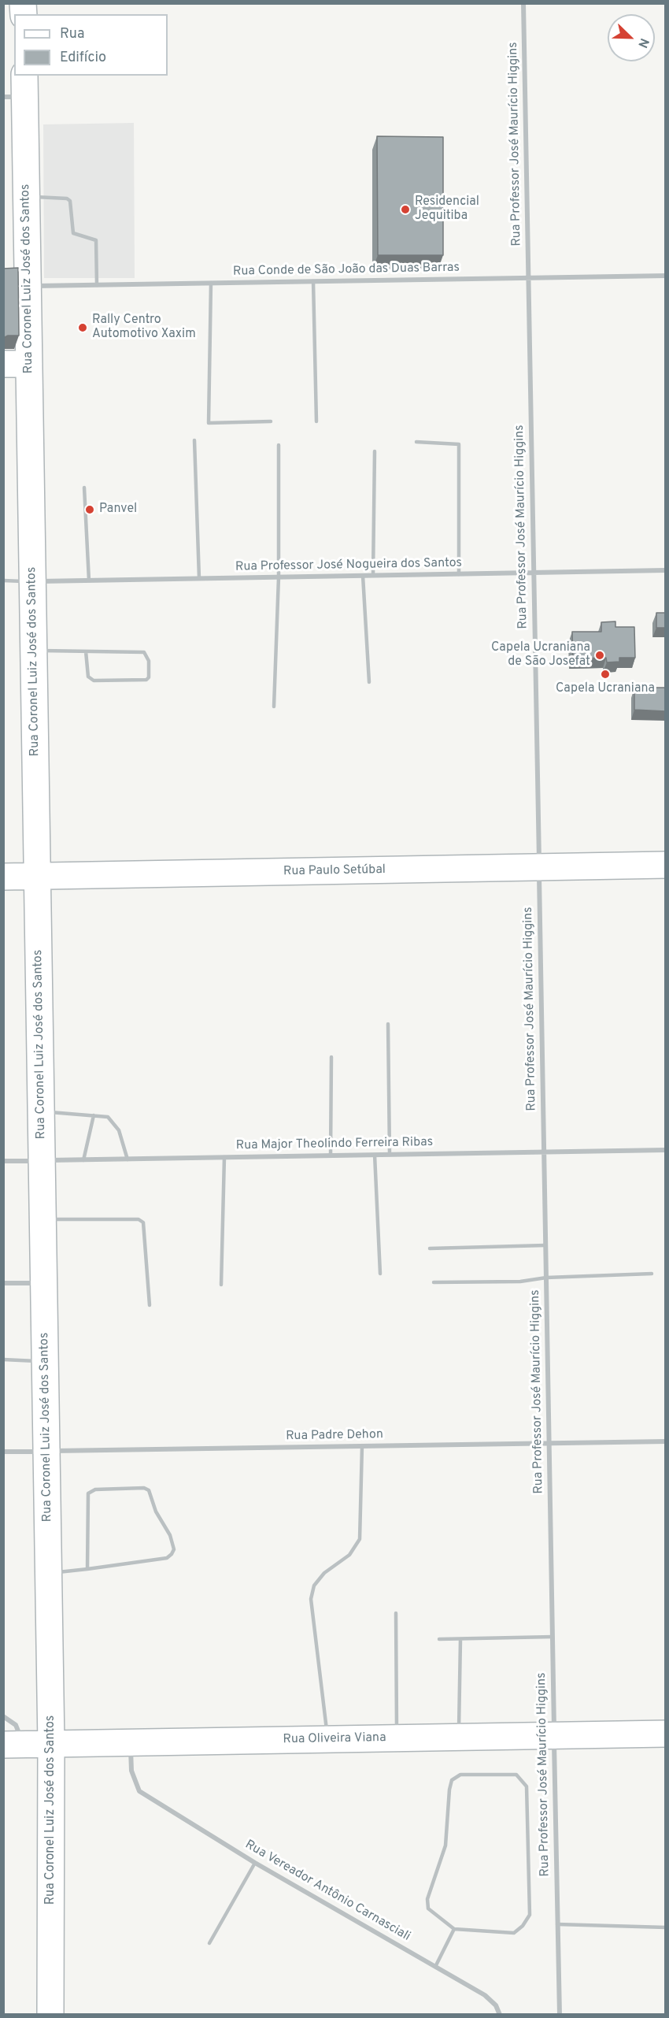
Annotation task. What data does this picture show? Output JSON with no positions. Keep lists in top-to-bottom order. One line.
{"streets":{"main road":["Rua Coronel Luiz José dos Santos","Rua Paulo Setúbal","Rua Oliveira Viana"],"street":["Rua Professor José Maurício Higgins","Rua Conde de São João das Duas Barras","Rua Professor José Nogueira dos Santos","Rua Major Theolindo Ferreira Ribas","Rua Padre Dehon","Rua Vereador Antônio Carnasciali"]},"crossings":[["Rua Professor José Maurício Higgins","Rua Conde de São João das Duas Barras"],["Rua Professor José Maurício Higgins","Rua Professor José Nogueira dos Santos"],["Rua Professor José Maurício Higgins","Rua Paulo Setúbal"],["Rua Professor José Maurício Higgins","Rua Major Theolindo Ferreira Ribas"],["Rua Professor José Maurício Higgins","Rua Padre Dehon"],["Rua Professor José Maurício Higgins","Rua Oliveira Viana"],["Rua Conde de São João das Duas Barras","Rua Coronel Luiz José dos Santos"],["Rua Coronel Luiz José dos Santos","Rua Professor José Nogueira dos Santos"],["Rua Coronel Luiz José dos Santos","Rua Paulo Setúbal"],["Rua Coronel Luiz José dos Santos","Rua Major Theolindo Ferreira Ribas"],["Rua Coronel Luiz José dos Santos","Rua Padre Dehon"],["Rua Coronel Luiz José dos Santos","Rua Oliveira Viana"],["Rua Oliveira Viana","Rua Vereador Antônio Carnasciali"]],"places":["Residencial Jequitiba","Rally Centro Automotivo Xaxim","Panvel","Capela Ucraniana de São Josefat","Capela Ucraniana"],"legend":["Rua","Edifício"],"north":"bottom right"}
